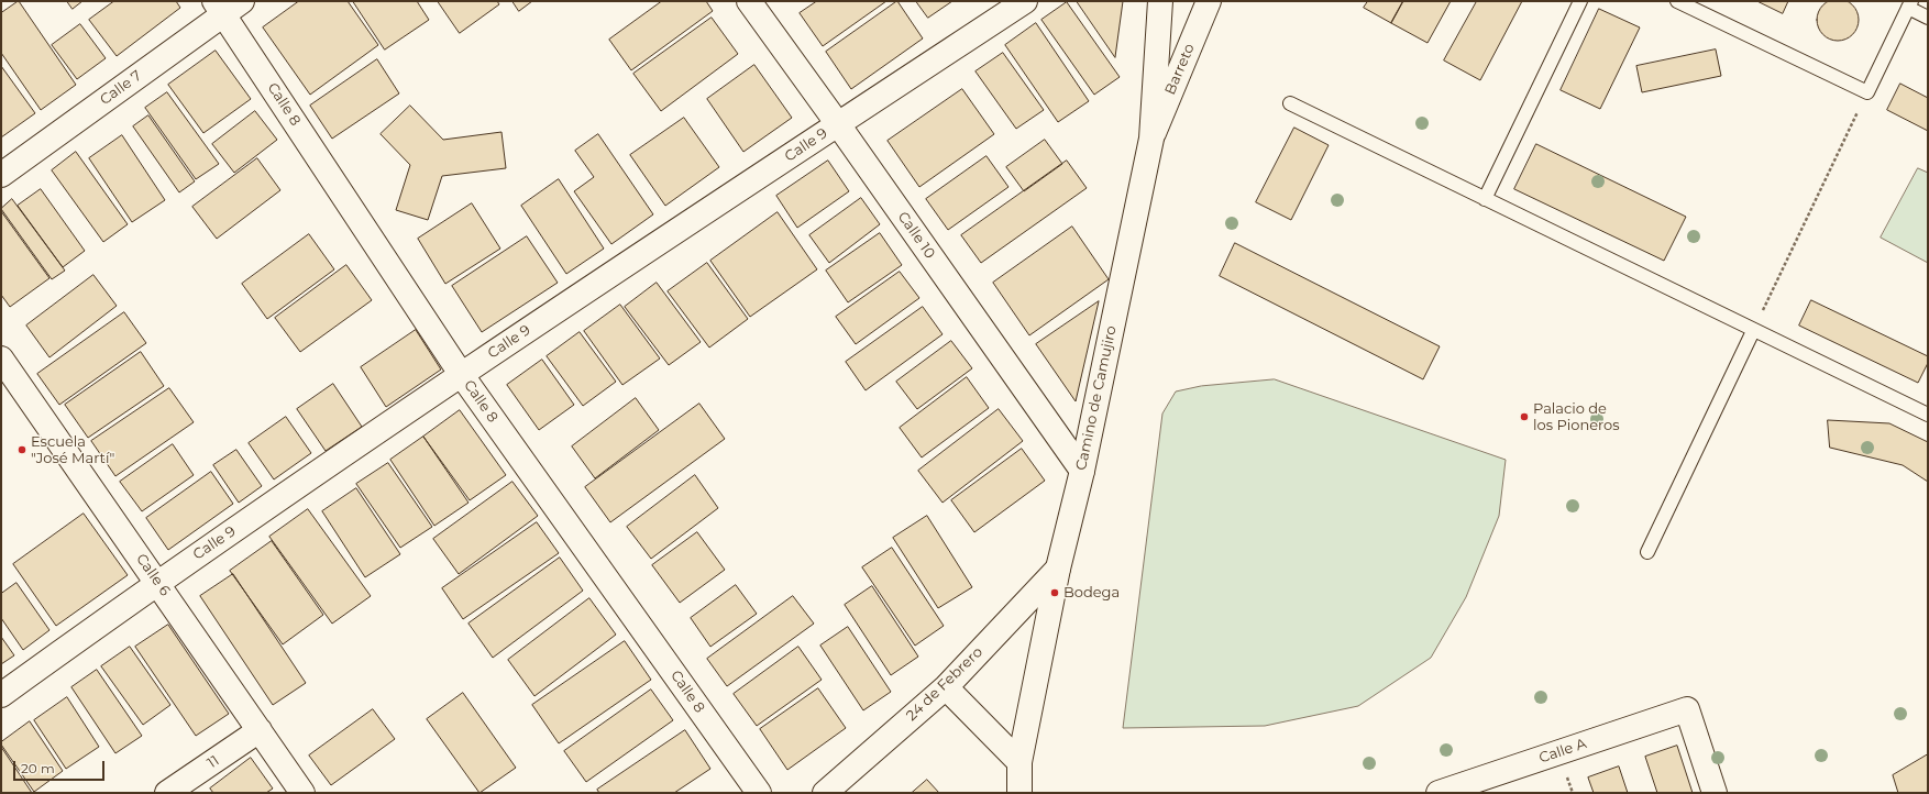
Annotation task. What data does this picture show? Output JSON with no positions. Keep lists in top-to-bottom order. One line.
{"streets":{"street":["Barreto","Calle 7","Calle 8","Calle 9","Calle 10","Camino de Camujiro","Calle 6","24 de Febrero","Calle A","11"]},"crossings":[["Barreto","Camino de Camujiro"],["Calle 7","Calle 8"],["Calle 8","Calle 9"],["Calle 9","Calle 10"],["Calle 9","Calle 6"],["Calle 10","Camino de Camujiro"],["Camino de Camujiro","24 de Febrero"],["Calle 6","11"]],"places":["Palacio de los Pioneros","Escuela \"José Martí\"","Bodega"],"scale_bar":"20 m"}
